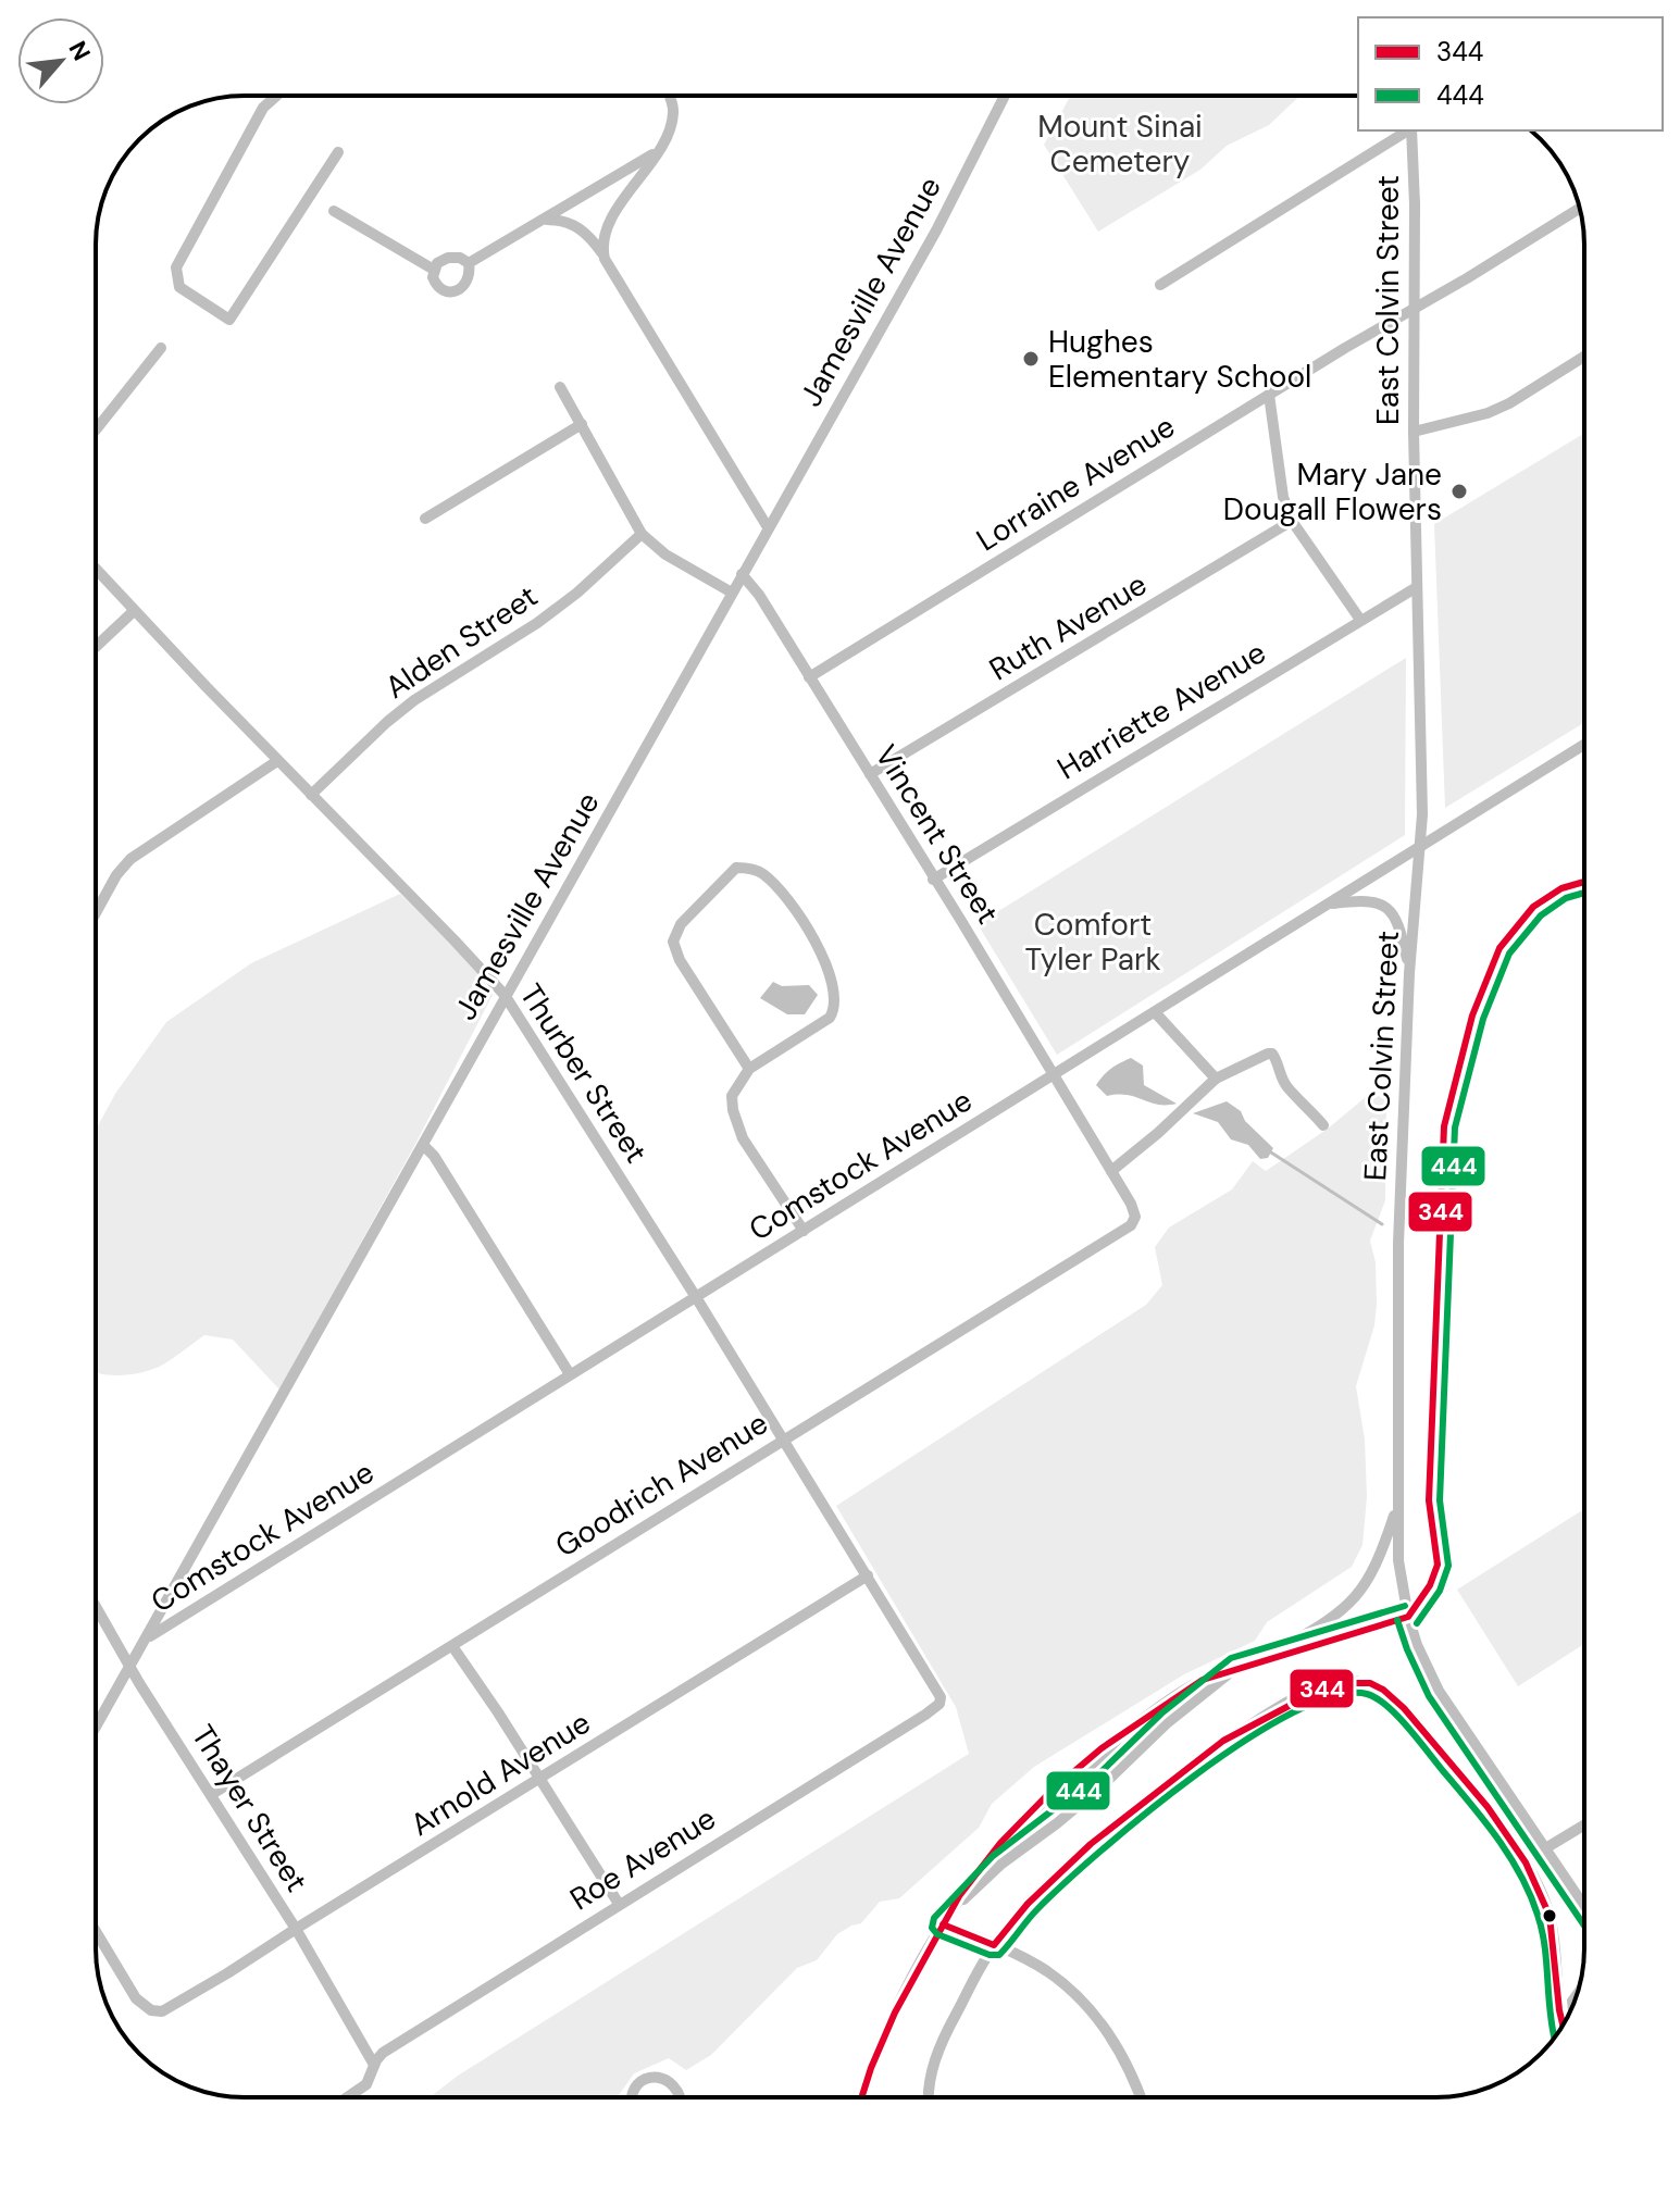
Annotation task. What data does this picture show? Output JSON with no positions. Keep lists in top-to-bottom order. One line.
{"streets":{"street":["Jamesville Avenue","East Colvin Street","Lorraine Avenue","Ruth Avenue","Alden Street","Harriette Avenue","Vincent Street","Thurber Street","Comstock Avenue","Goodrich Avenue","Arnold Avenue","Thayer Street","Roe Avenue"]},"crossings":[["Jamesville Avenue","Vincent Street"],["Jamesville Avenue","Thurber Street"],["Jamesville Avenue","Comstock Avenue"],["Jamesville Avenue","Thayer Street"],["East Colvin Street","Lorraine Avenue"],["East Colvin Street","Harriette Avenue"],["East Colvin Street","Comstock Avenue"],["Lorraine Avenue","Vincent Street"],["Ruth Avenue","Vincent Street"],["Alden Street","Thurber Street"],["Harriette Avenue","Vincent Street"],["Vincent Street","Comstock Avenue"],["Vincent Street","Goodrich Avenue"],["Thurber Street","Comstock Avenue"],["Thurber Street","Goodrich Avenue"],["Thurber Street","Arnold Avenue"],["Thurber Street","Roe Avenue"],["Goodrich Avenue","Thayer Street"],["Arnold Avenue","Thayer Street"],["Thayer Street","Roe Avenue"]],"parks":["Mount Sinai Cemetery","Comfort Tyler Park"],"places":["Hughes Elementary School","Mary Jane Dougall Flowers"],"lines":["transit line 344","transit line 444"],"legend":["344","444"],"north":"top right"}
